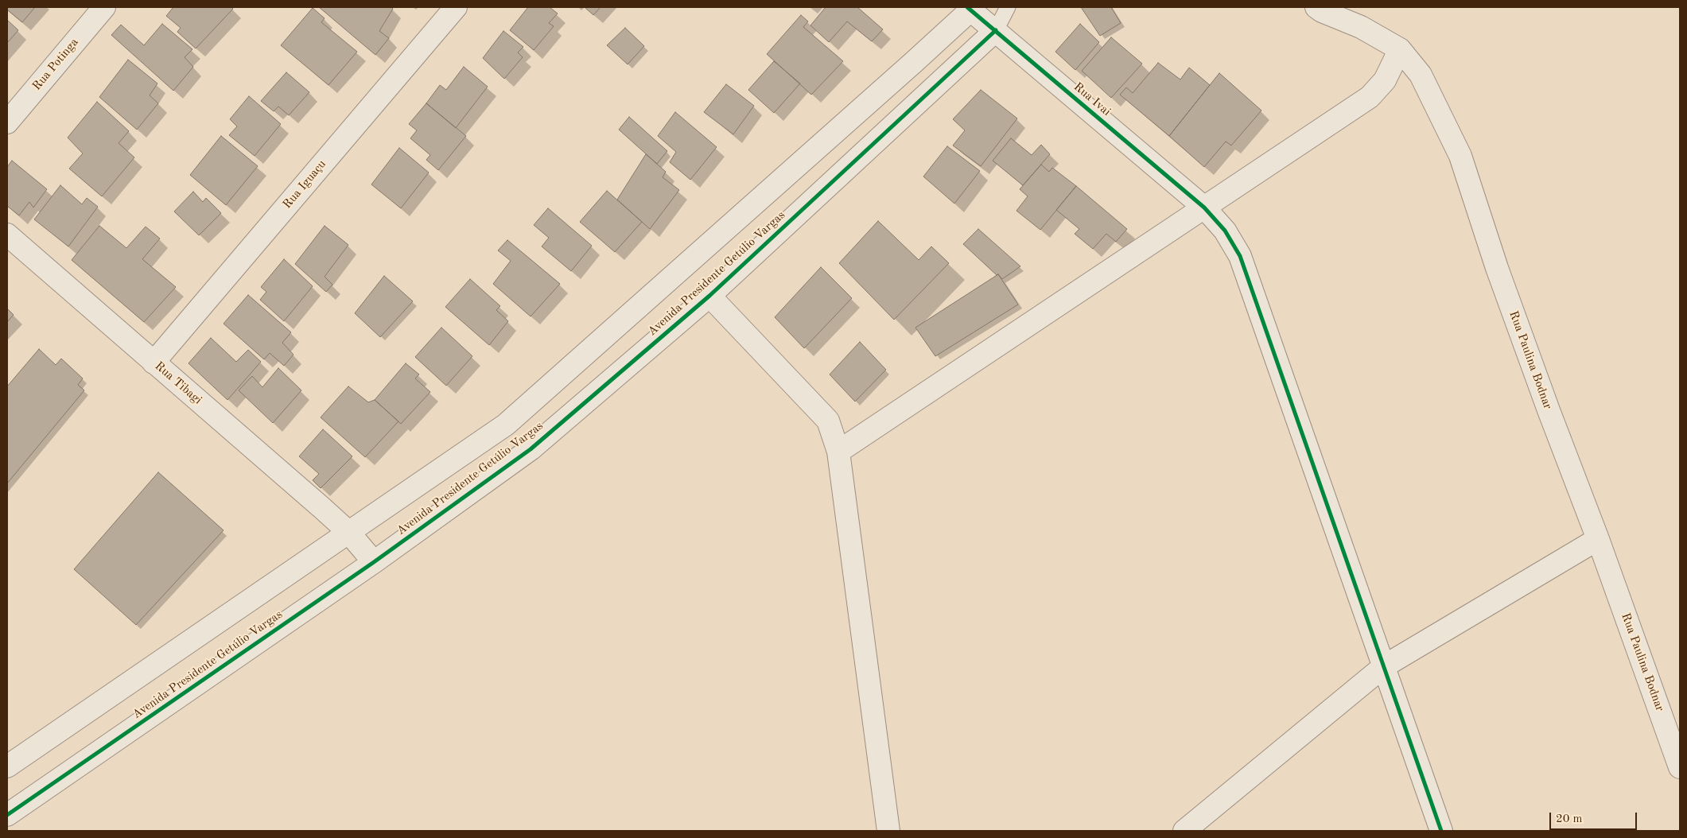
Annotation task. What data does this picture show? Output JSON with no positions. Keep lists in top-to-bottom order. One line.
{"streets":{"street":["Rua Potinga","Rua Ivai","Rua Iguaçu","Avenida Presidente Getúlio Vargas","Rua Paulina Bodnar","Rua Tibagi"]},"crossings":[["Rua Ivai","Avenida Presidente Getúlio Vargas"],["Rua Iguaçu","Rua Tibagi"],["Avenida Presidente Getúlio Vargas","Rua Tibagi"]],"scale_bar":"20 m"}
